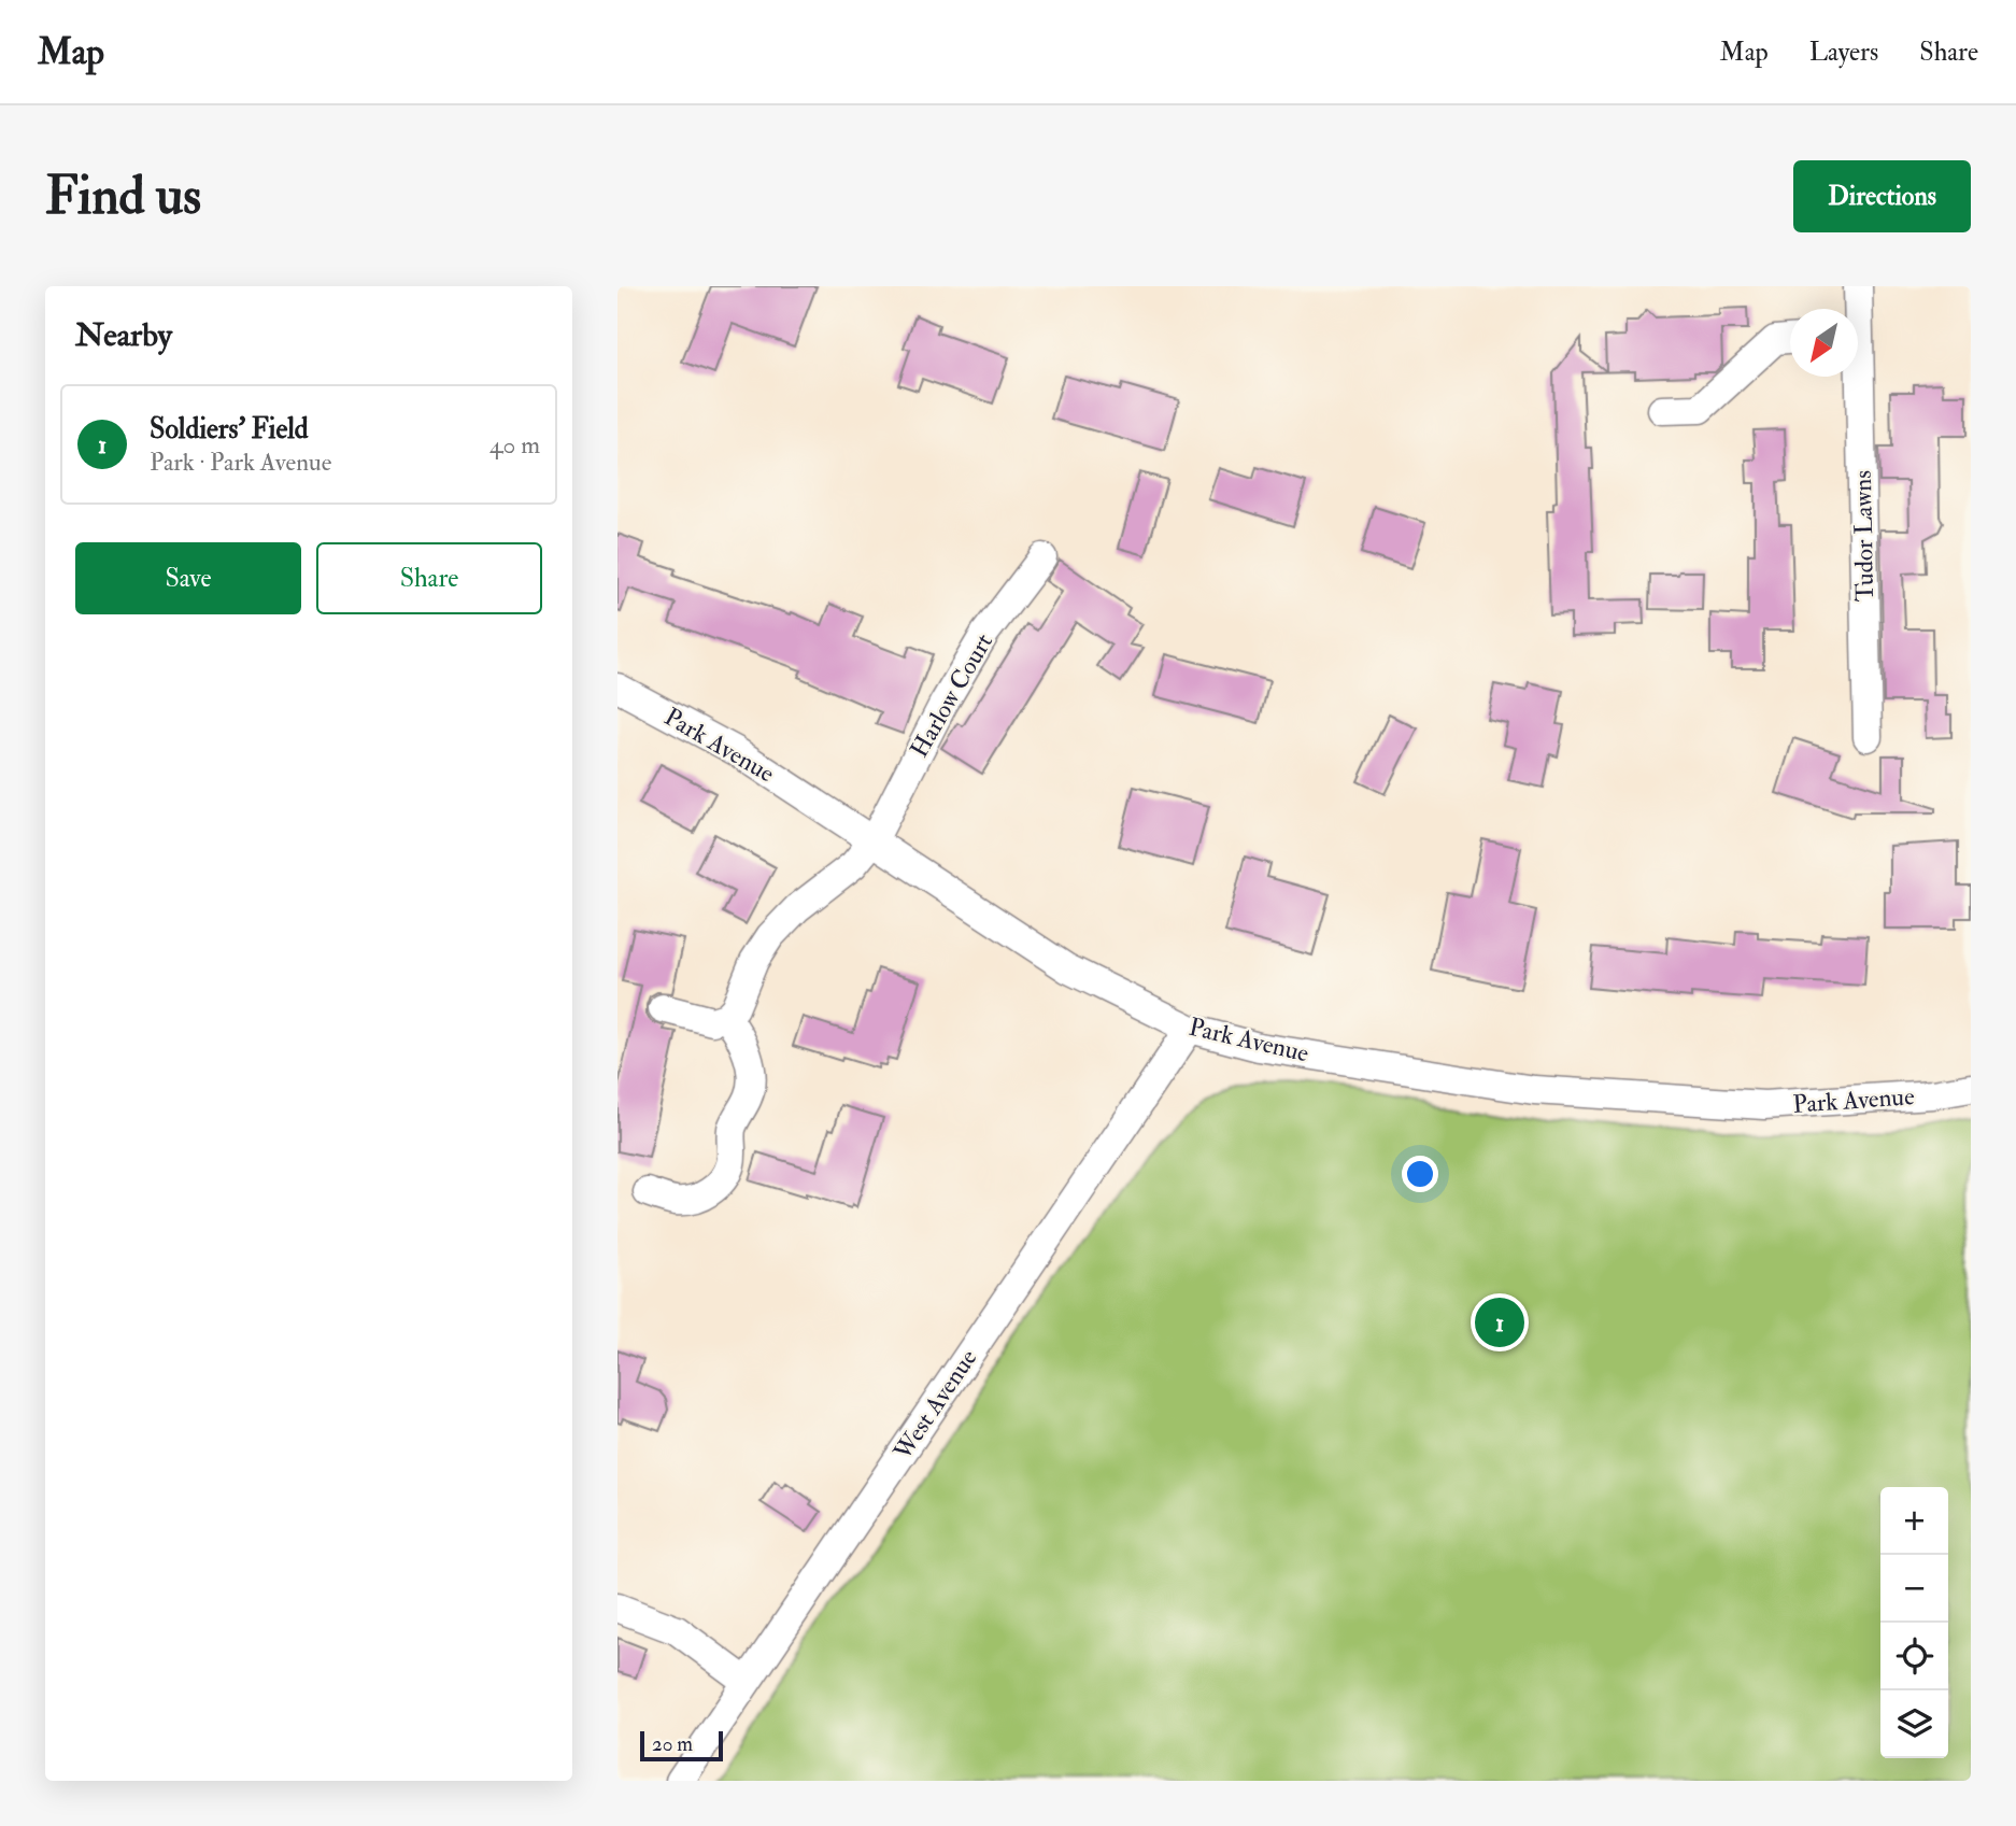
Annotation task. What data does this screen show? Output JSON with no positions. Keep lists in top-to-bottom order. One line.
{"streets":{"street":["Tudor Lawns","Harlow Court","Park Avenue","West Avenue"]},"crossings":[["Harlow Court","Park Avenue"],["Park Avenue","West Avenue"]],"scale_bar":"20 m","north":"bottom left","page":{"header":"Map","nav":["Map","Layers","Share"],"buttons":["Directions",["Save","Share"]],"title":"Find us","heading":"Nearby","list":[{"mark":"1","name":"Soldiers' Field","note":"Park · Park Avenue","value":"40 m"}],"pins":"1","map_buttons":["+","−"],"scale":"20 m"}}
